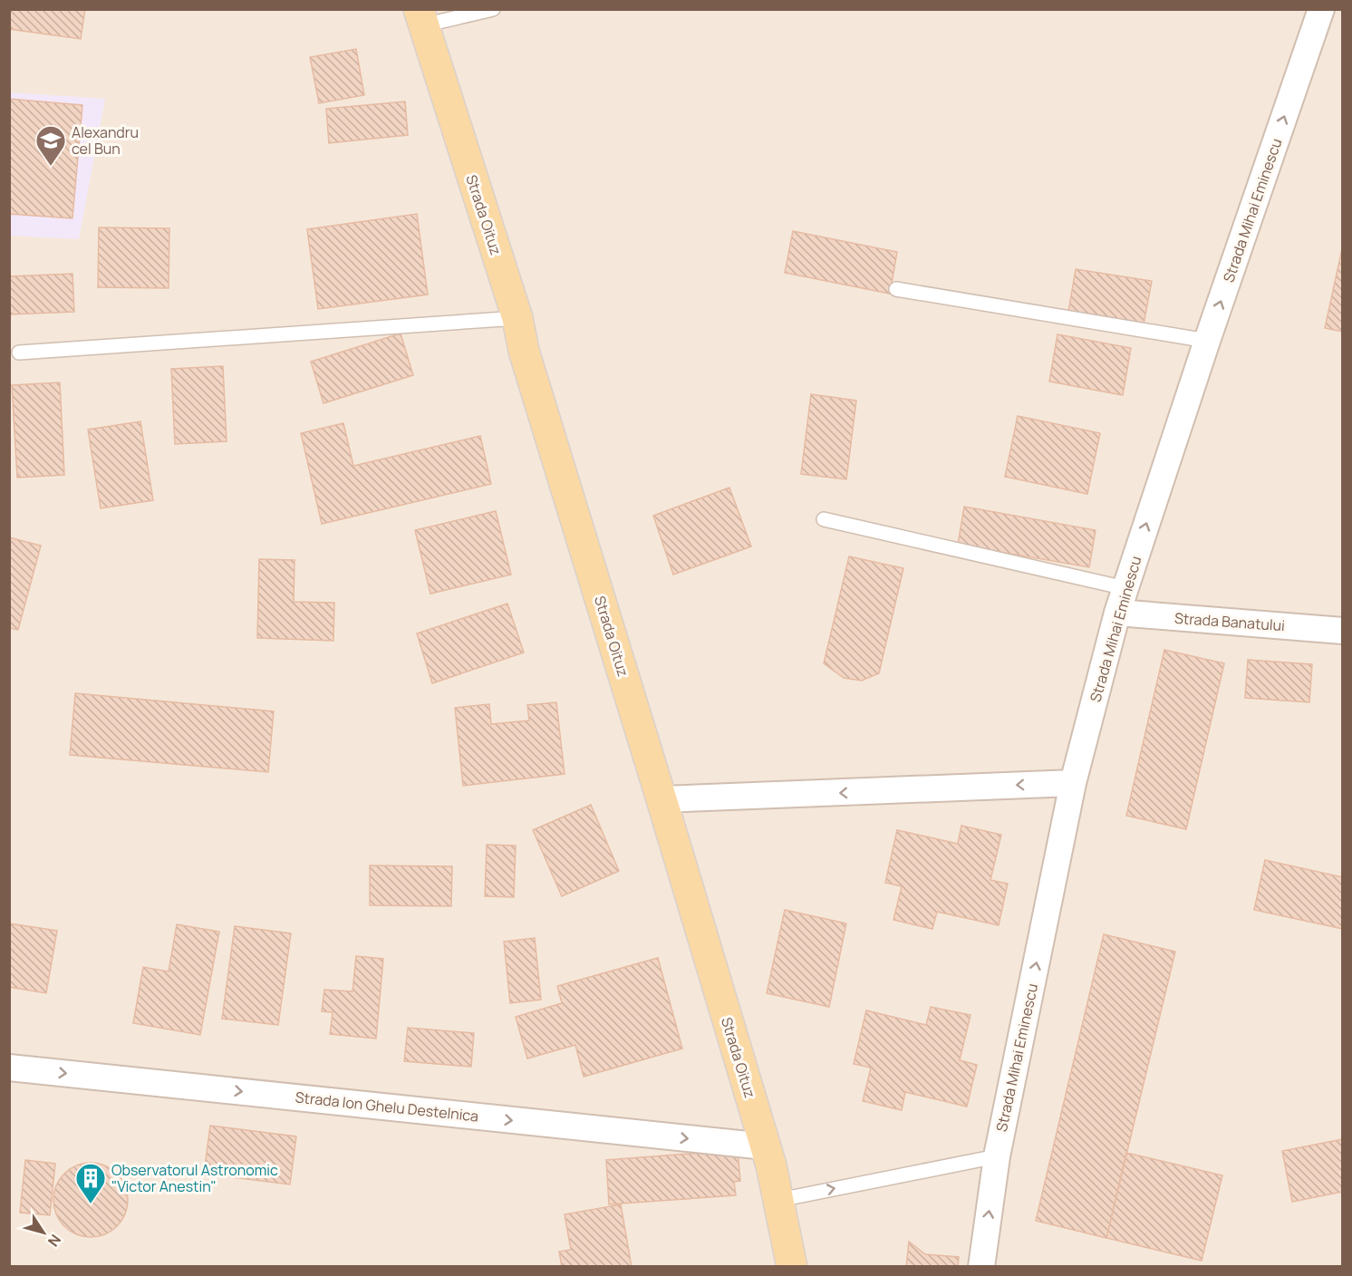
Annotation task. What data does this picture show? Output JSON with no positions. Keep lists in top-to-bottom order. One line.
{"streets":{"main road":["Strada Oituz"],"street":["Strada Mihai Eminescu","Strada Banatului","Strada Ion Ghelu Destelnica"]},"crossings":[["Strada Mihai Eminescu","Strada Banatului"],["Strada Oituz","Strada Ion Ghelu Destelnica"]],"one_way":["Strada Mihai Eminescu","Strada Ion Ghelu Destelnica"],"places":{"school or university":["Alexandru cel Bun"],"building":["Observatorul Astronomic \"Victor Anestin\""]},"north":"bottom right"}
